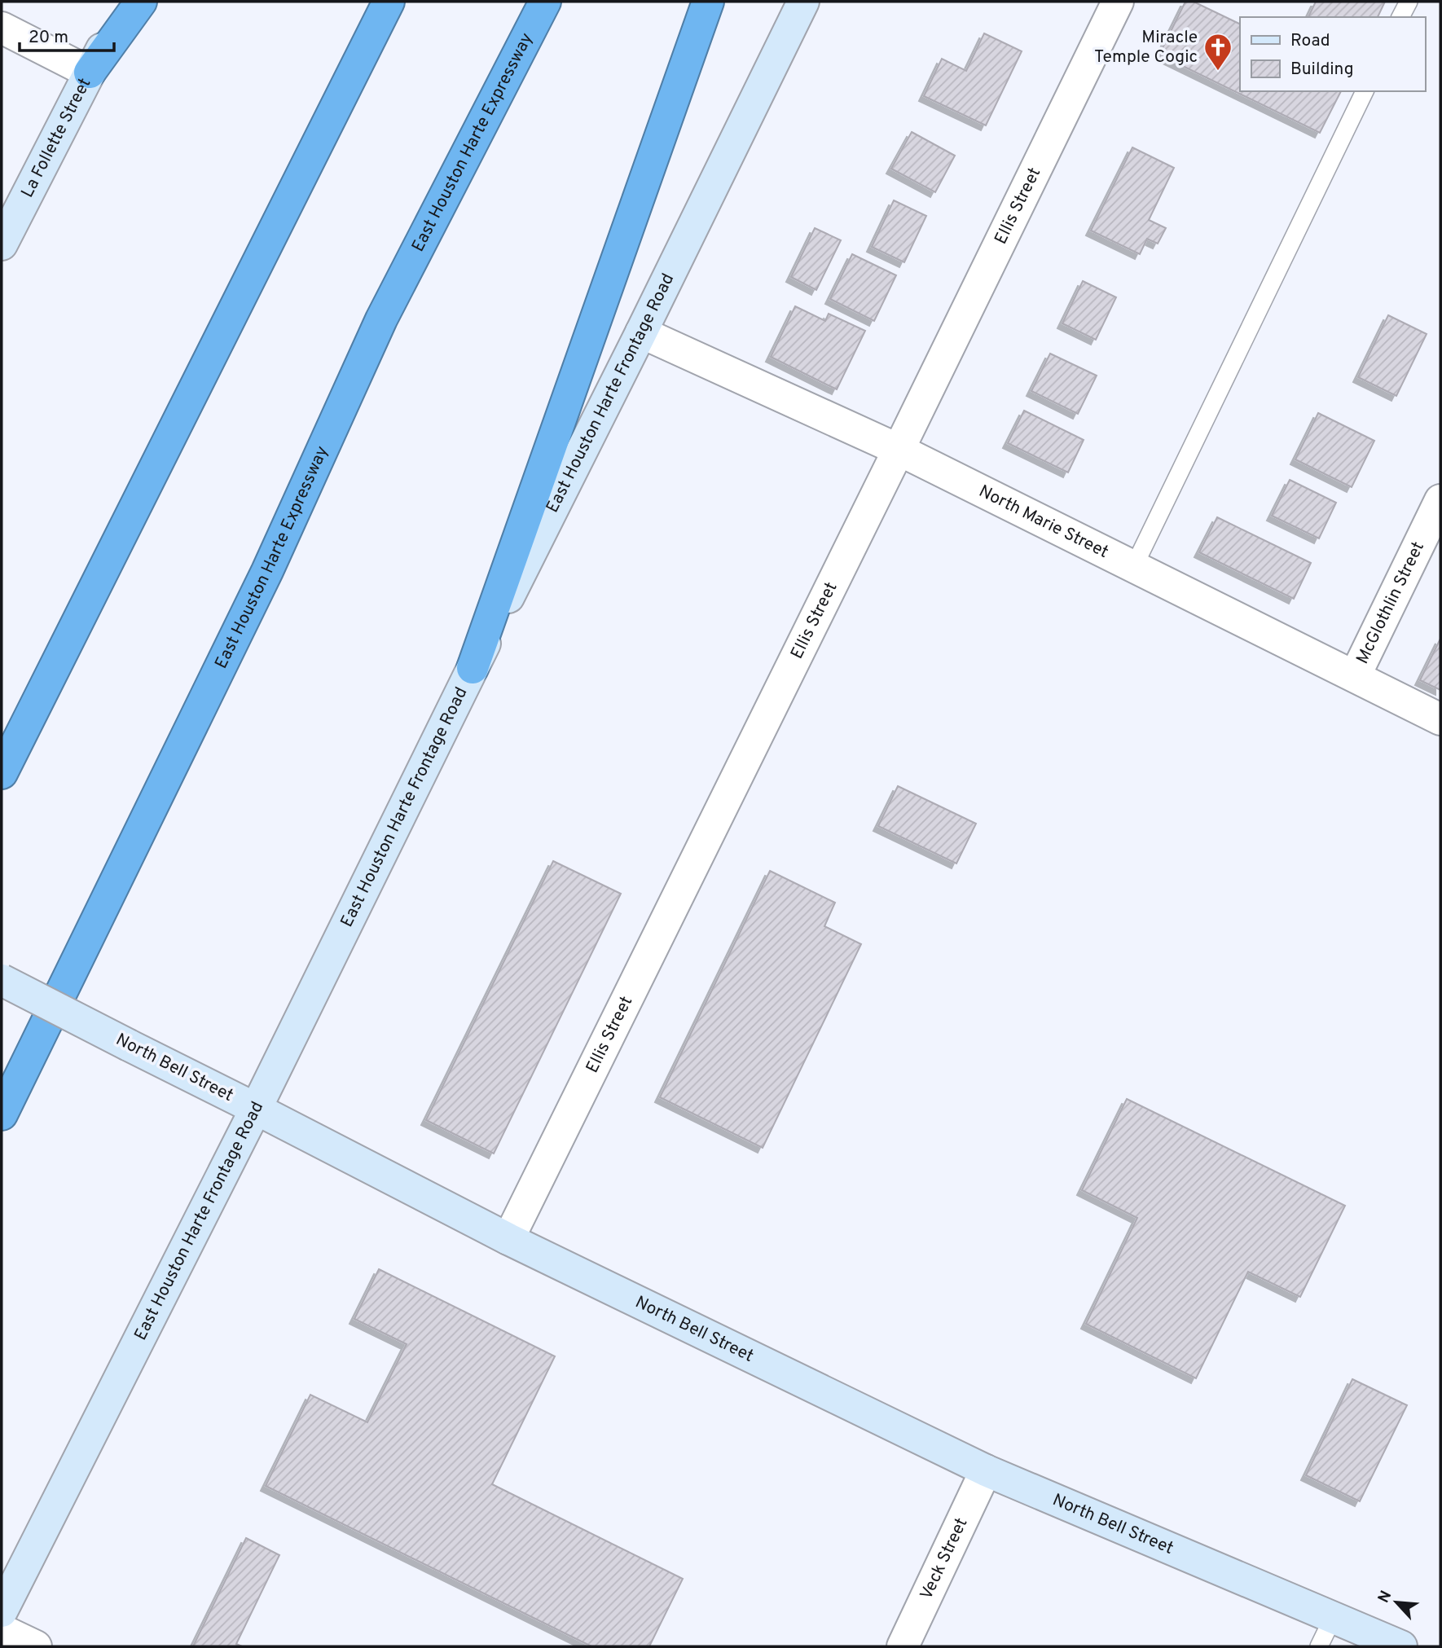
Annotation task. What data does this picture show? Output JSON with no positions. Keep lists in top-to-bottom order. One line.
{"streets":{"highway":["East Houston Harte Expressway"],"main road":["La Follette Street","East Houston Harte Frontage Road","North Bell Street"],"street":["Ellis Street","North Marie Street","McGlothlin Street","Veck Street"]},"crossings":[["Ellis Street","North Marie Street"],["Ellis Street","North Bell Street"],["East Houston Harte Frontage Road","North Marie Street"],["East Houston Harte Frontage Road","North Bell Street"],["North Marie Street","McGlothlin Street"],["North Bell Street","Veck Street"]],"places":{"church":["Miracle Temple Cogic"]},"legend":["Road","Building"],"scale_bar":"20 m","north":"top left"}
